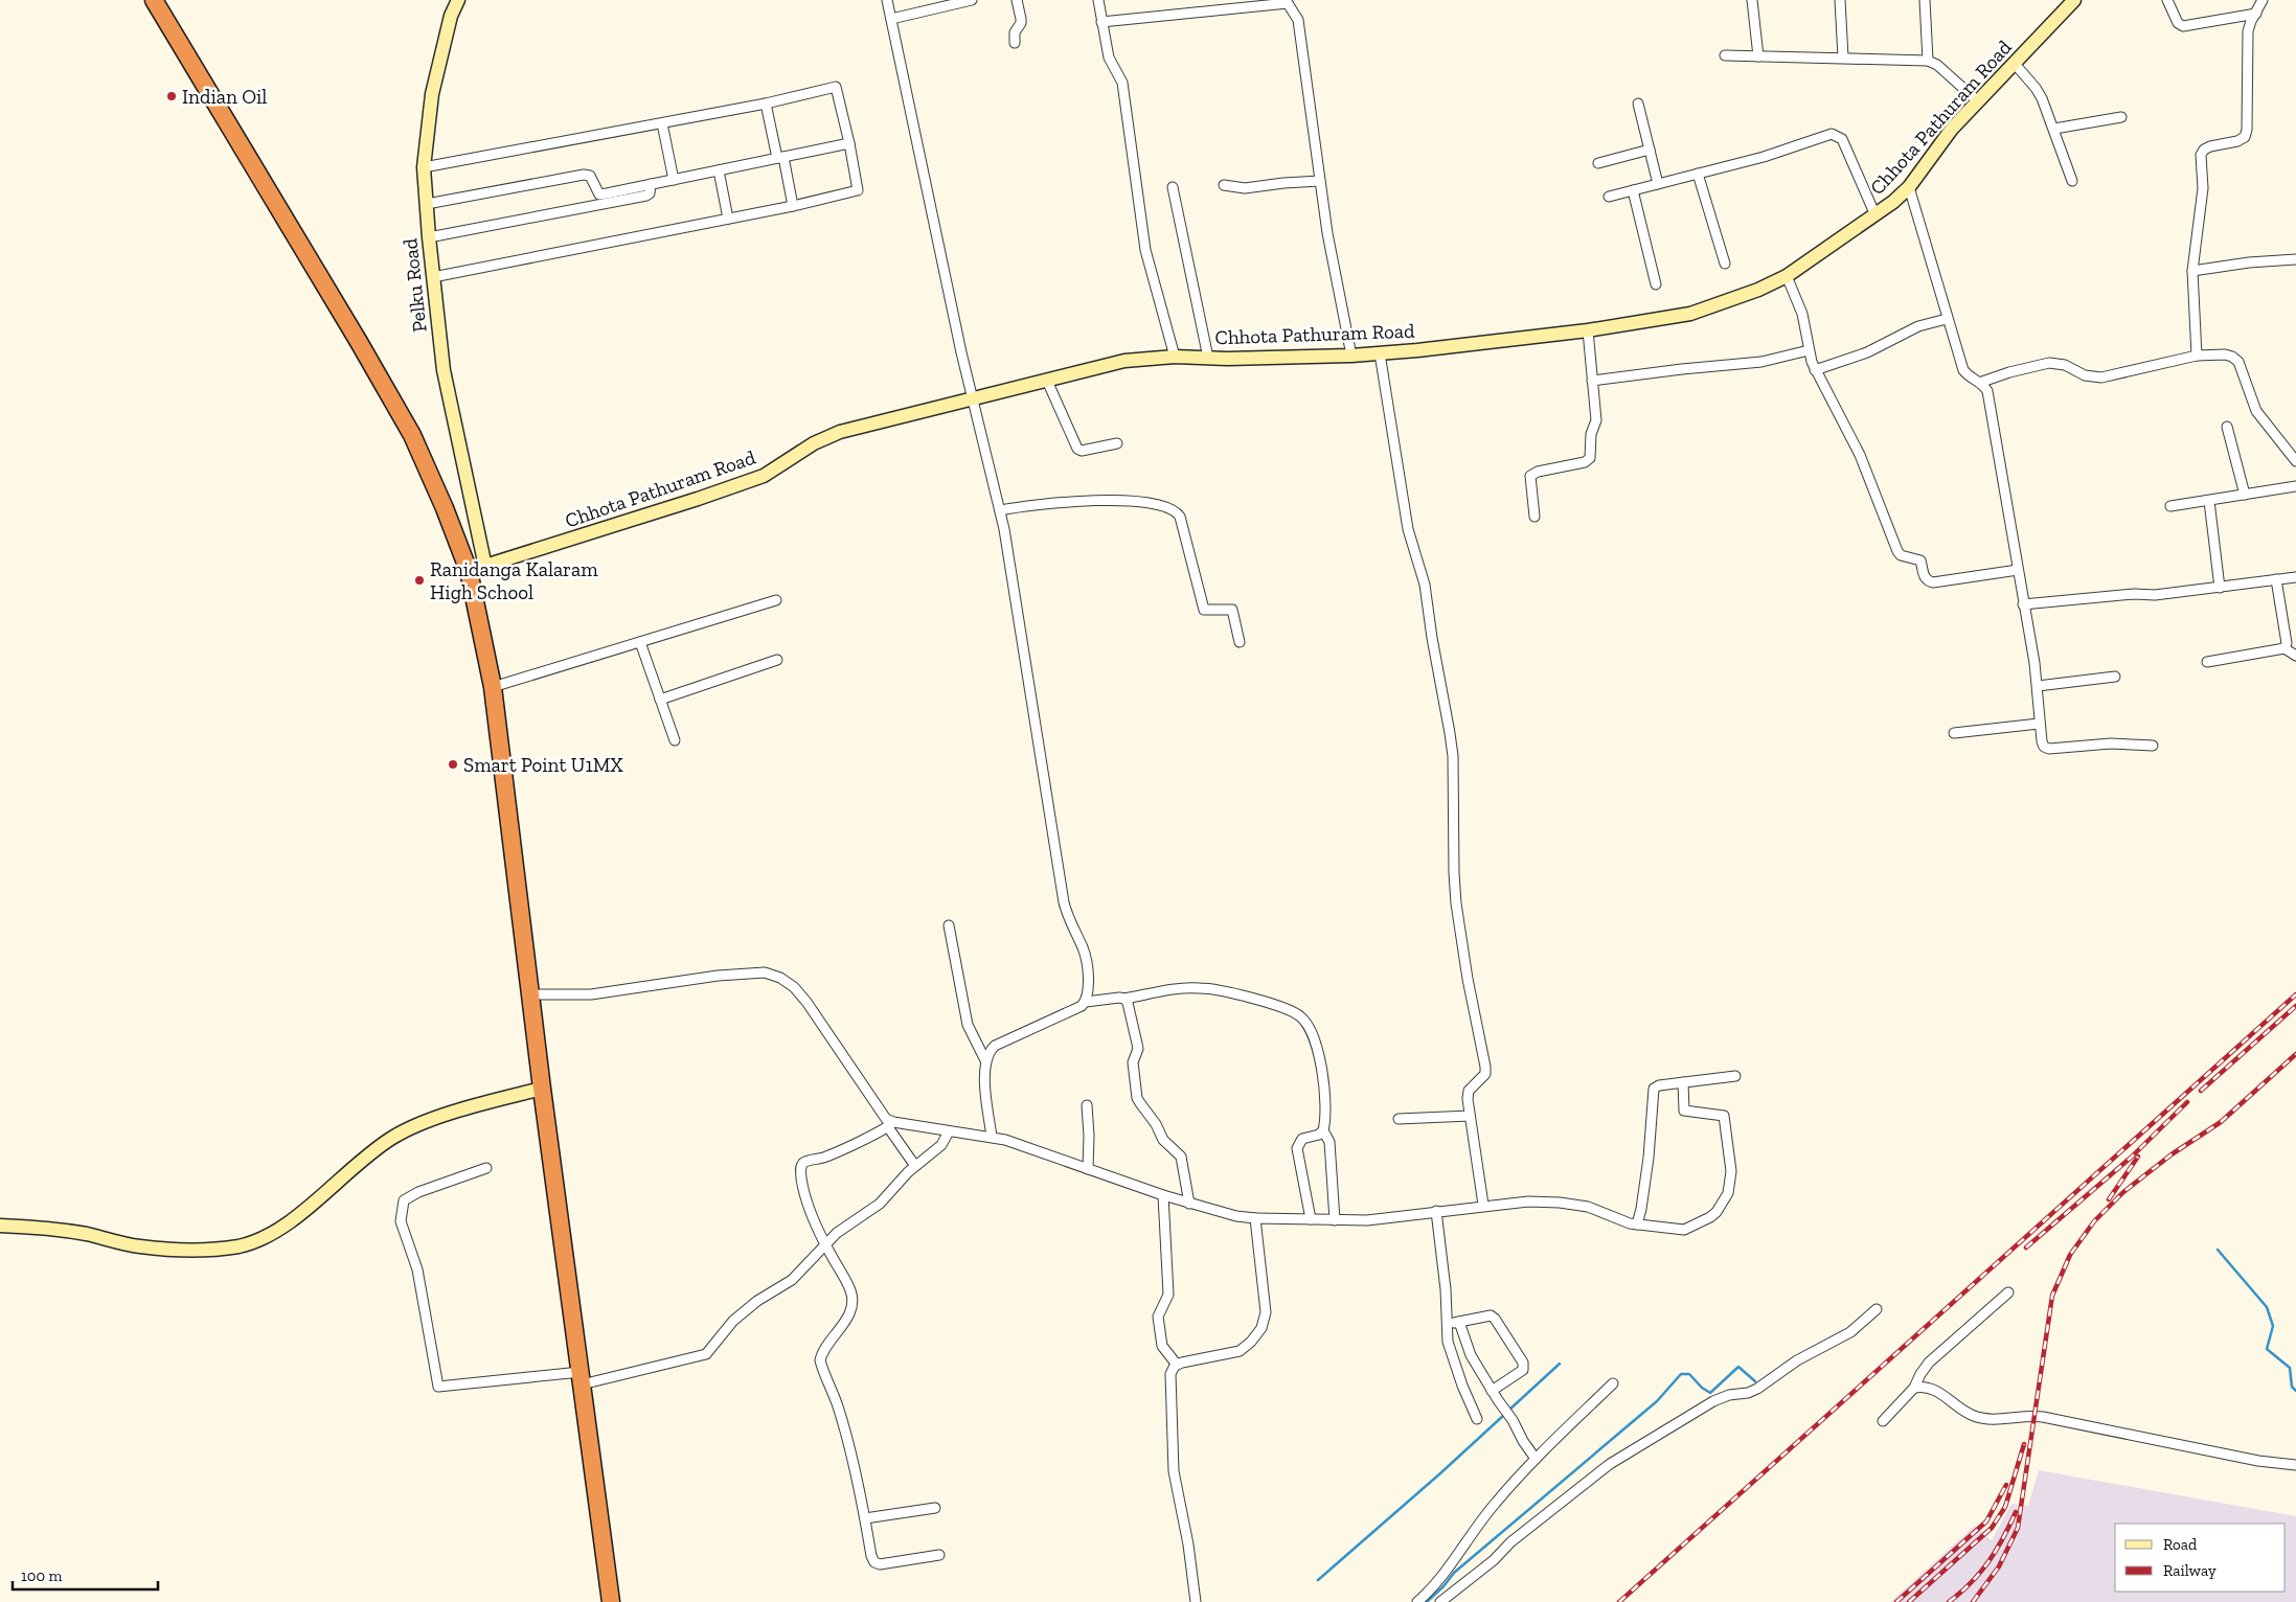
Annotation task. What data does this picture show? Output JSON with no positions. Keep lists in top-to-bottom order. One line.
{"streets":{"street":["Chhota Pathuram Road","Pelku Road"]},"crossings":[["Chhota Pathuram Road","Pelku Road"]],"places":["Indian Oil","Ranidanga Kalaram High School","Smart Point U1MX"],"legend":["Road","Railway"],"scale_bar":"100 m"}
